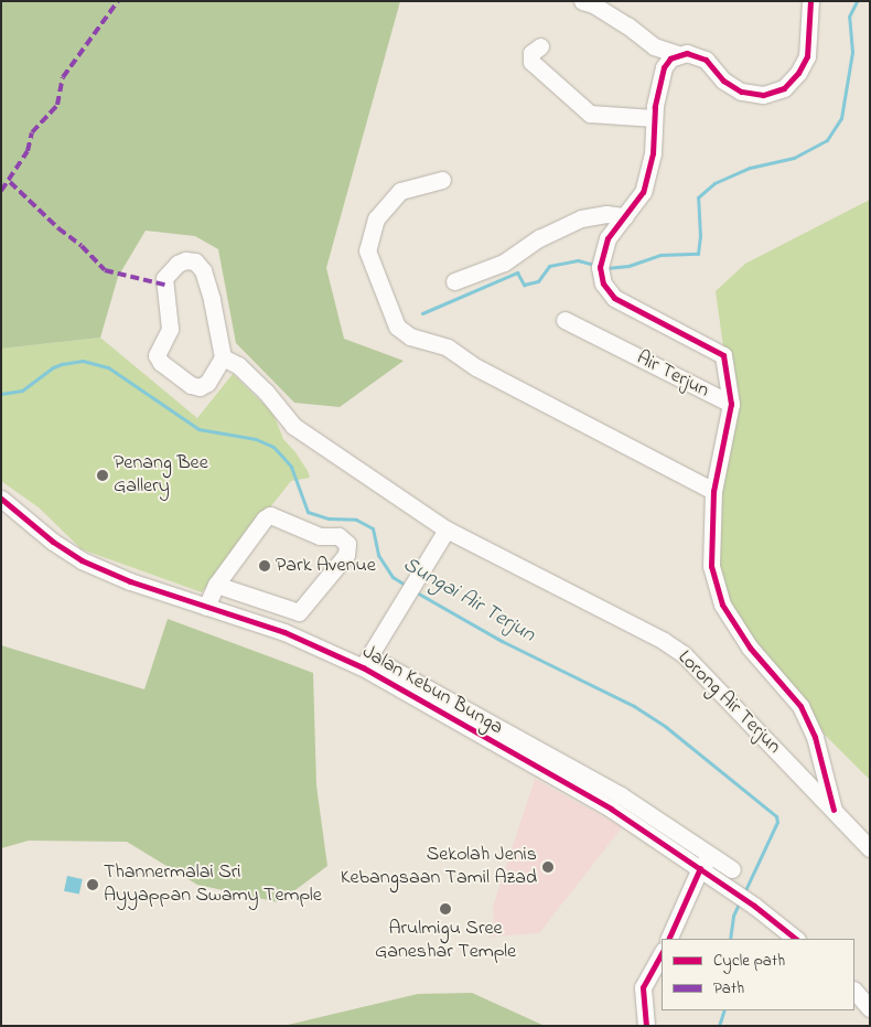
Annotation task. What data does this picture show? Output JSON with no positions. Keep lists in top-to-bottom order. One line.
{"streets":{"street":["Air Terjun","Jalan Kebun Bunga","Lorong Air Terjun"]},"crossings":[["Air Terjun","Lorong Air Terjun"]],"water":["Sungai Air Terjun"],"places":["Penang Bee Gallery","Park Avenue","Sekolah Jenis Kebangsaan Tamil Azad","Thannermalai Sri Ayyappan Swamy Temple","Arulmigu Sree Ganeshar Temple"],"legend":["Cycle path","Path"]}
